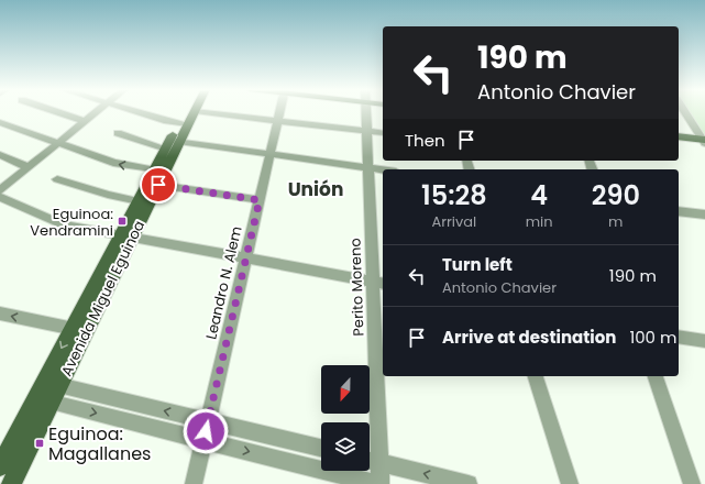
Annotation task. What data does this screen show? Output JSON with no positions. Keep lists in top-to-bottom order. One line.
{"streets":{"main road":["Avenida Miguel Eguinoa"],"street":["Leandro N. Alem","Perito Moreno"]},"districts":["Unión"],"places":{"transit":["Eguinoa: Vendramini","Eguinoa: Magallanes"]},"north":"bottom","page":{"turn":["190 m","Antonio Chavier"],"then":"Then","eta":["15:28","Arrival","4","min","290","m"],"list":[{"name":"Turn left","note":"Antonio Chavier","value":"190 m"},{"name":"Arrive at destination","value":"100 m"}]}}
